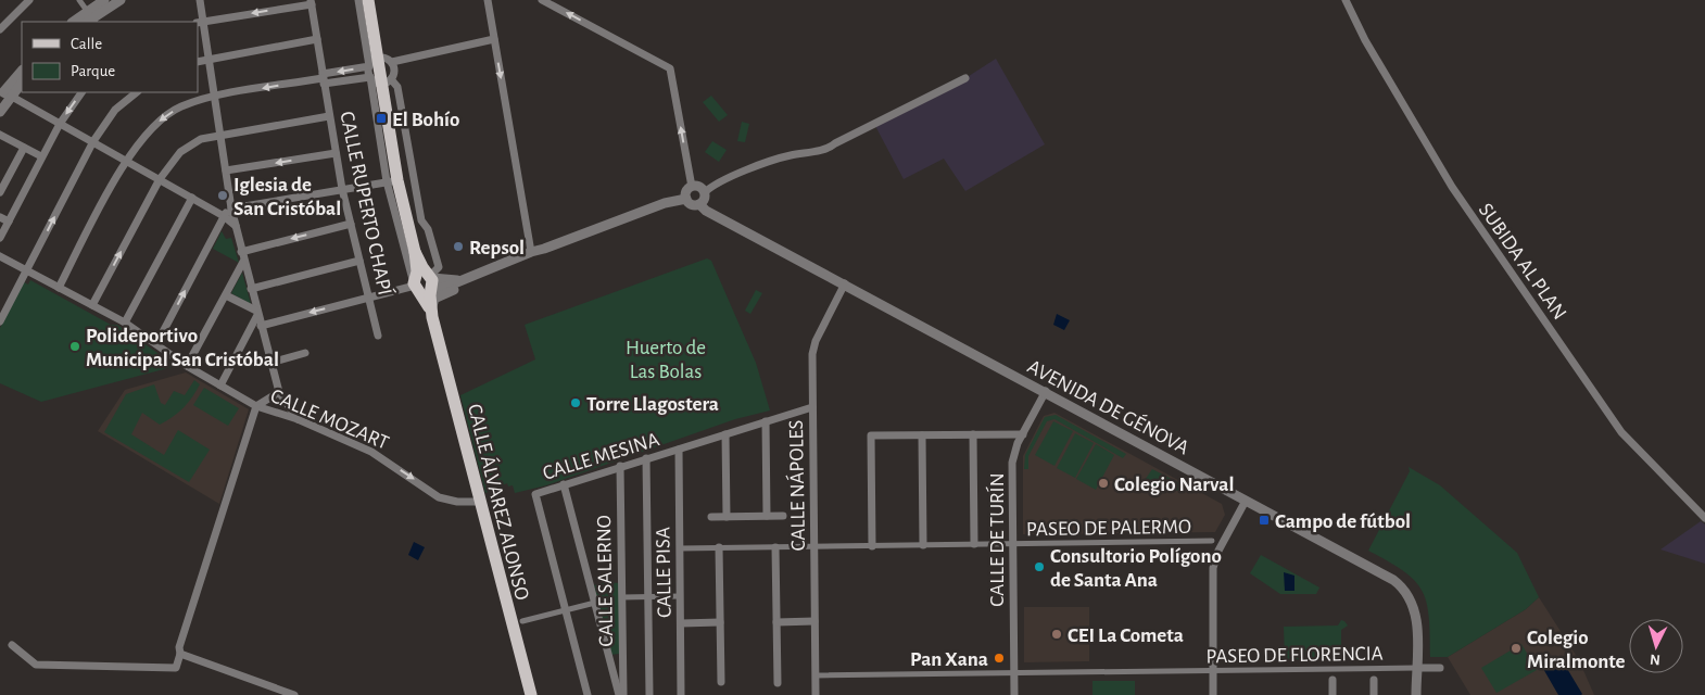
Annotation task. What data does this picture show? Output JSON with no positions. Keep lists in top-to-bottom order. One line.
{"streets":{"main road":["CALLE ÁLVAREZ ALONSO"],"street":["CALLE RUPERTO CHAPÍ","SUBIDA AL PLAN","AVENIDA DE GÉNOVA","CALLE MOZART","CALLE MESINA","CALLE NÁPOLES","PASEO DE PALERMO","CALLE DE TURÍN","CALLE PISA","CALLE SALERNO","PASEO DE FLORENCIA"]},"crossings":[["AVENIDA DE GÉNOVA","CALLE NÁPOLES"],["AVENIDA DE GÉNOVA","CALLE DE TURÍN"],["AVENIDA DE GÉNOVA","PASEO DE FLORENCIA"],["CALLE MOZART","CALLE ÁLVAREZ ALONSO"],["CALLE MESINA","CALLE NÁPOLES"],["CALLE MESINA","CALLE PISA"],["CALLE MESINA","CALLE SALERNO"],["CALLE NÁPOLES","PASEO DE PALERMO"],["CALLE NÁPOLES","PASEO DE FLORENCIA"],["PASEO DE PALERMO","CALLE DE TURÍN"],["PASEO DE PALERMO","CALLE PISA"],["CALLE DE TURÍN","PASEO DE FLORENCIA"]],"one_way":["CALLE MOZART"],"parks":["Huerto de Las Bolas"],"places":{"transit":["El Bohío","Campo de fútbol"],"other":["Iglesia de San Cristóbal","Repsol","Polideportivo Municipal San Cristóbal","Torre Llagostera","Colegio Narval","Consultorio Polígono de Santa Ana","CEI La Cometa","Colegio Miralmonte","Pan Xana"]},"legend":["Calle","Parque"],"north":"bottom"}
